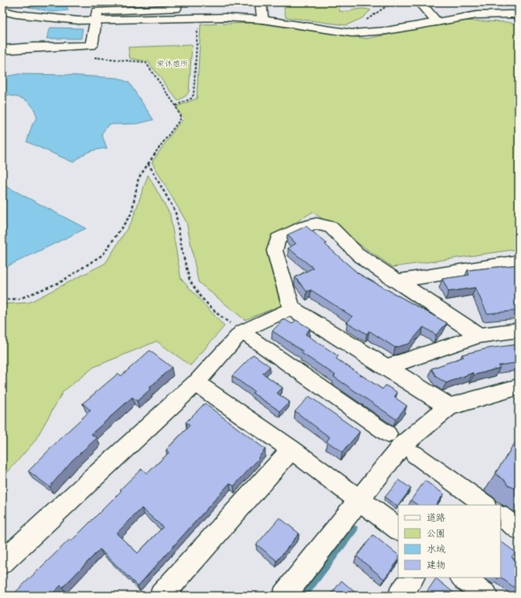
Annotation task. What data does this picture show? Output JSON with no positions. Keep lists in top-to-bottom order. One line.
{"parks":["栄休憩所"],"legend":["道路","公園","水域","建物"]}
